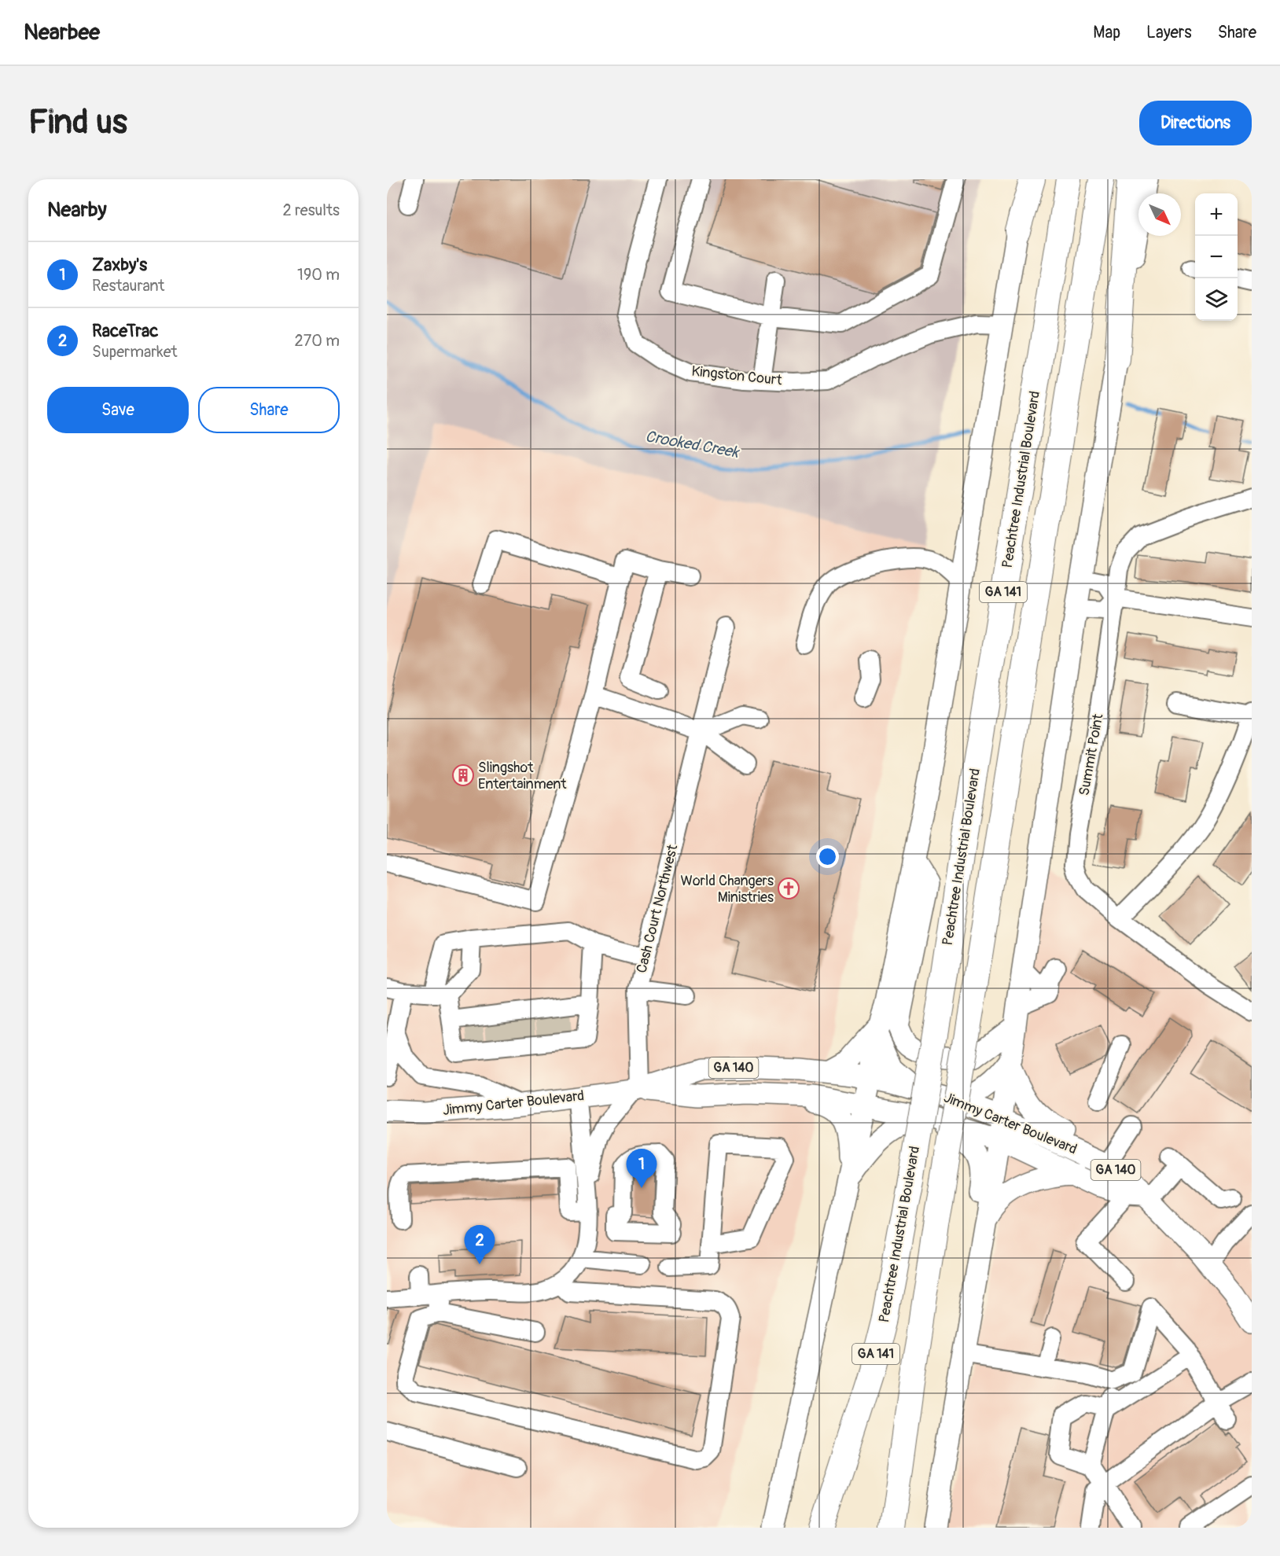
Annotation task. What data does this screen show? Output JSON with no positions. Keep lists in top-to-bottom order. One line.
{"streets":{"highway":["Peachtree Industrial Boulevard","GA 141"],"main road":["GA 140","Jimmy Carter Boulevard"],"street":["Kingston Court","Summit Point","Cash Court Northwest"]},"crossings":[["Cash Court Northwest","Jimmy Carter Boulevard"]],"water":["Crooked Creek"],"places":{"building":["Slingshot Entertainment"],"church":["World Changers Ministries"]},"north":"bottom right","page":{"header":"Nearbee","nav":["Map","Layers","Share"],"buttons":["Directions",["Save","Share"]],"title":"Find us","heading":["Nearby","2 results"],"map_buttons":["+","−"],"list":[{"mark":"1","name":"Zaxby's","note":"Restaurant","value":"190 m"},{"mark":"2","name":"RaceTrac","note":"Supermarket","value":"270 m"}],"pins":["1","2"]}}
